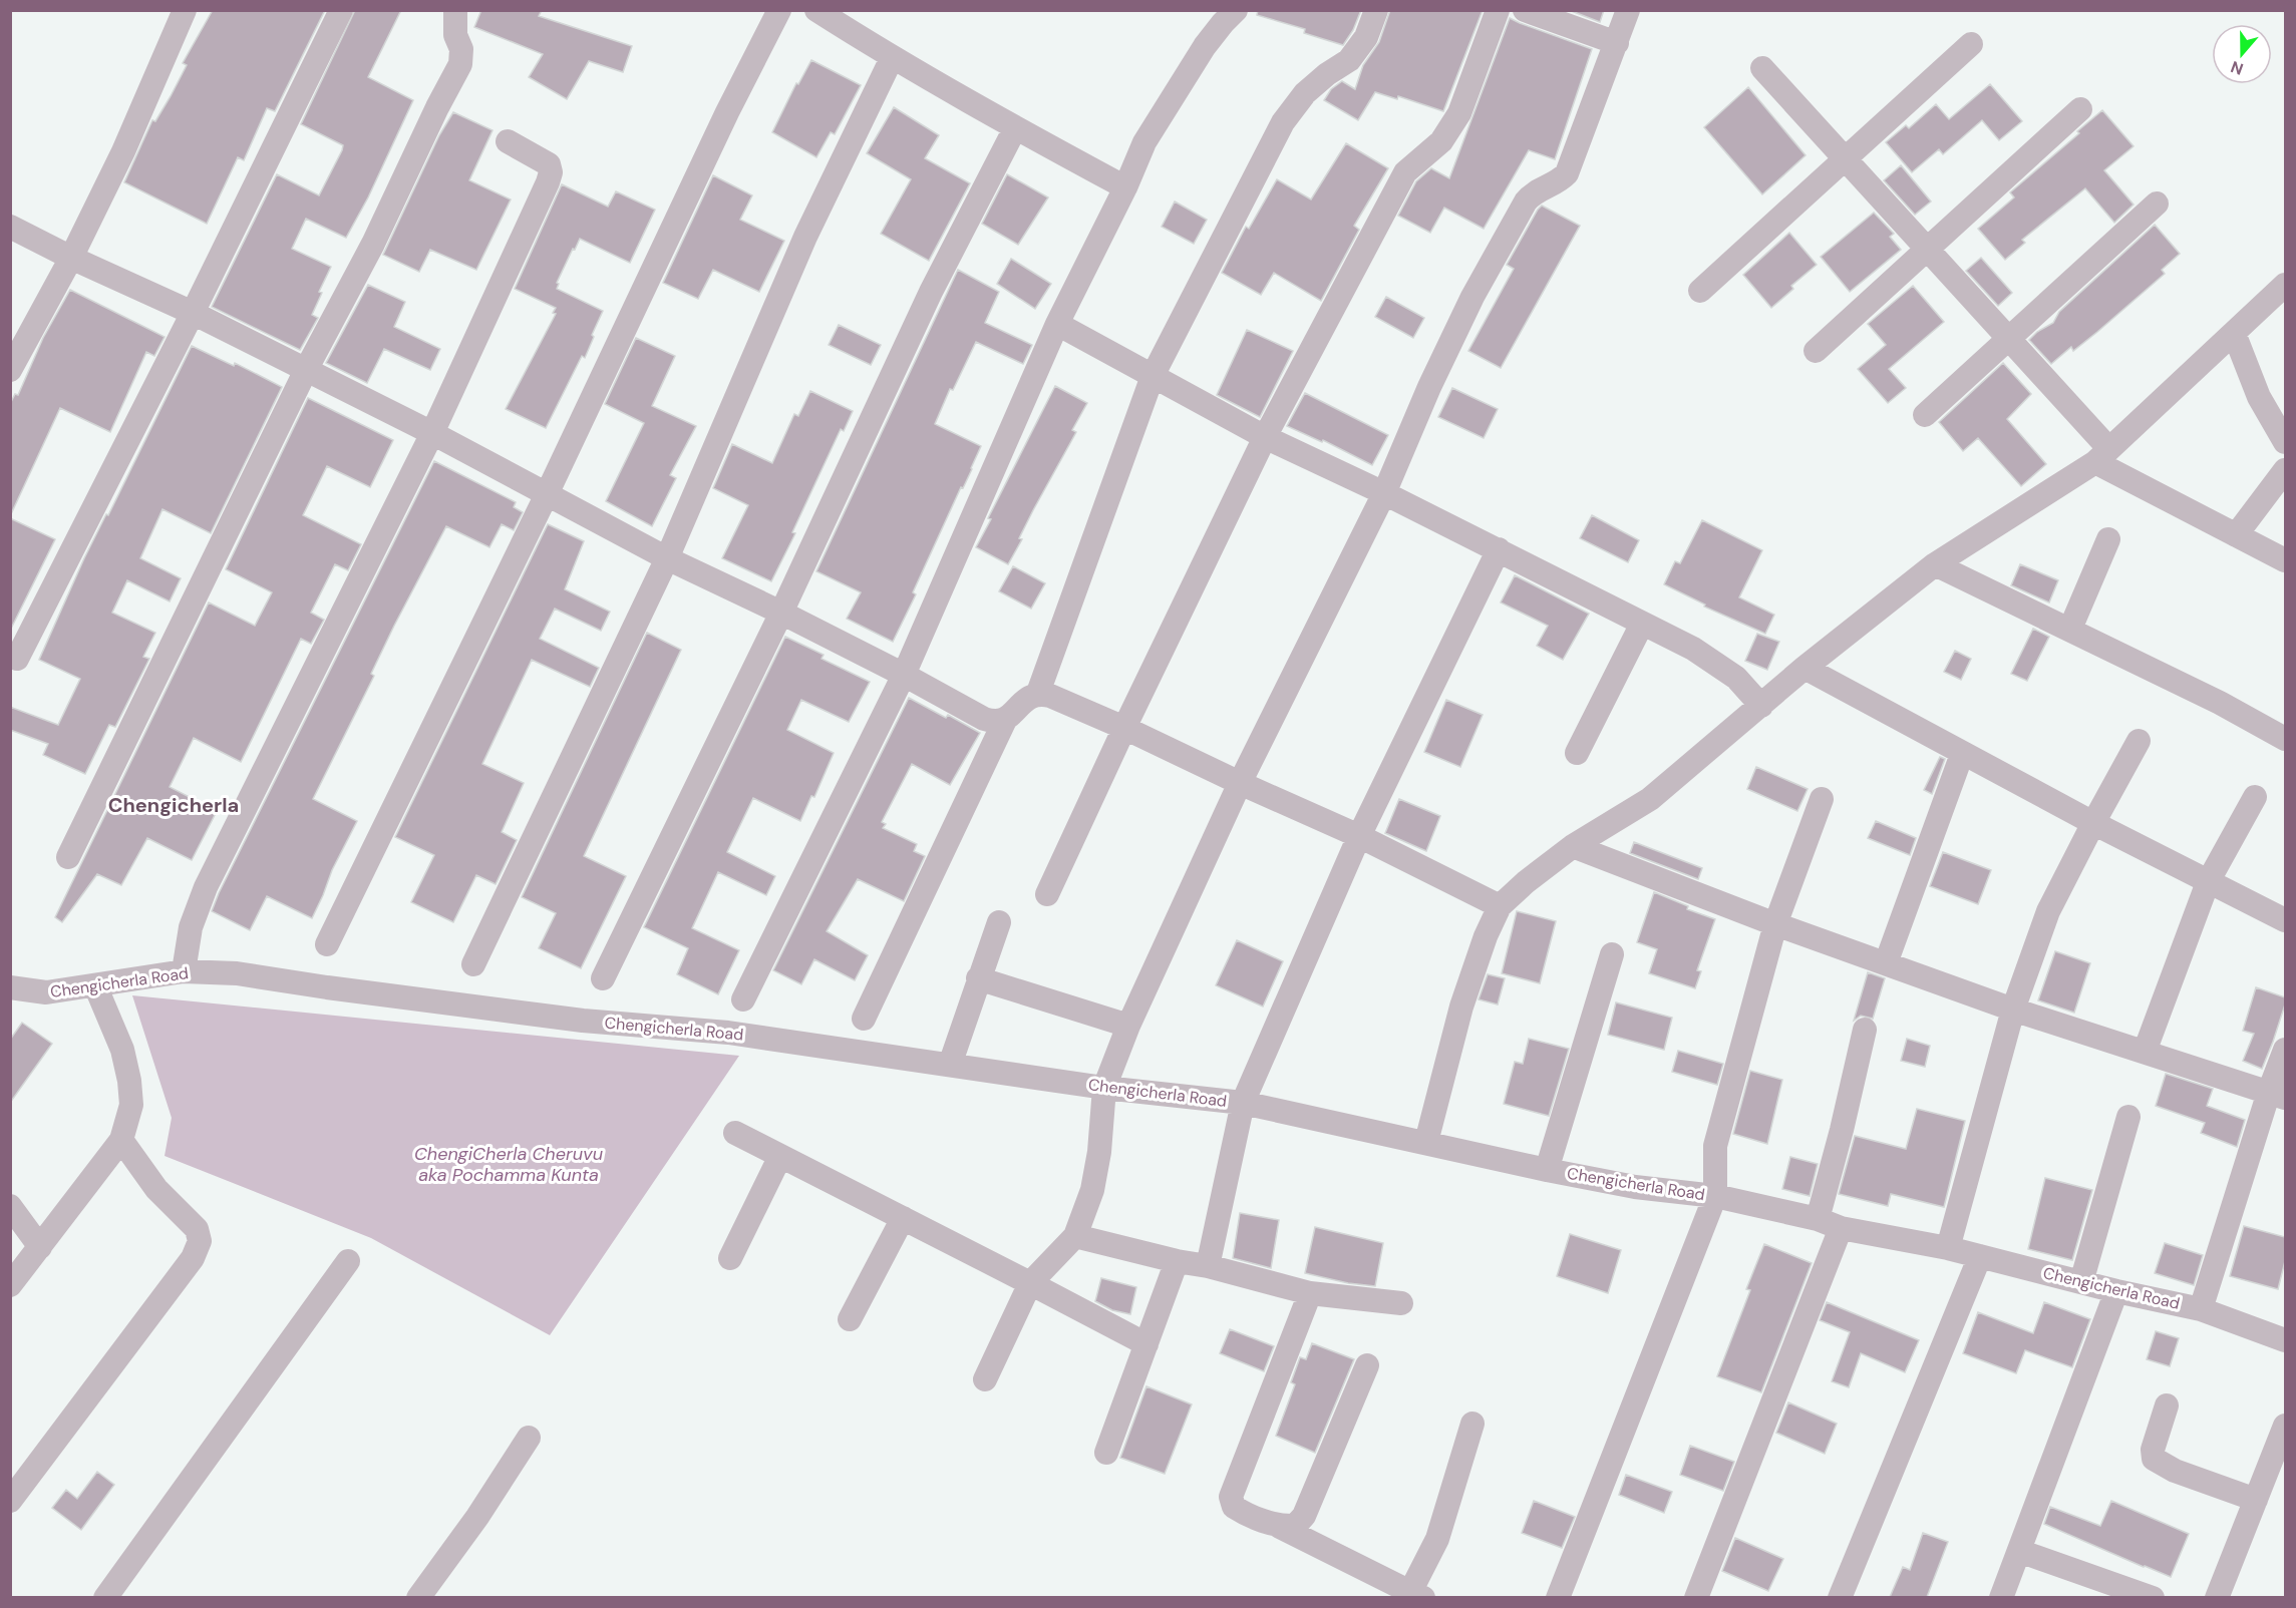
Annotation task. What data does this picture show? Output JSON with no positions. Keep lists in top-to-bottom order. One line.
{"streets":{"street":["Chengicherla Road"]},"districts":["Chengicherla"],"water":["ChengiCherla Cheruvu aka Pochamma Kunta"],"north":"bottom"}
